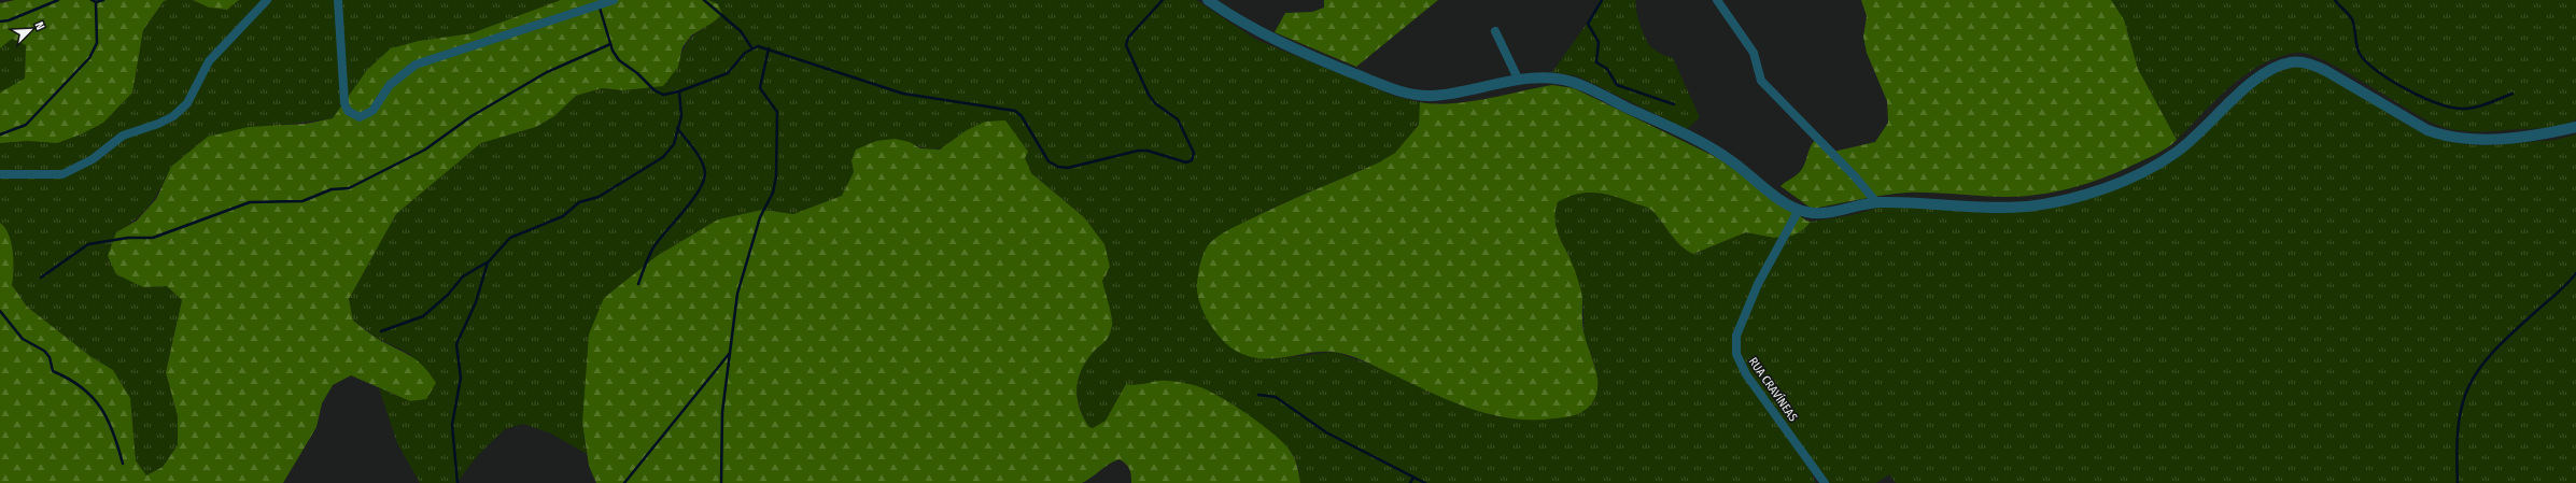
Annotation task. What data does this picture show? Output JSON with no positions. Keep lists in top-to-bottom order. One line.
{"streets":{"street":["RUA CRAVÍNEAS"]},"north":"top right"}
